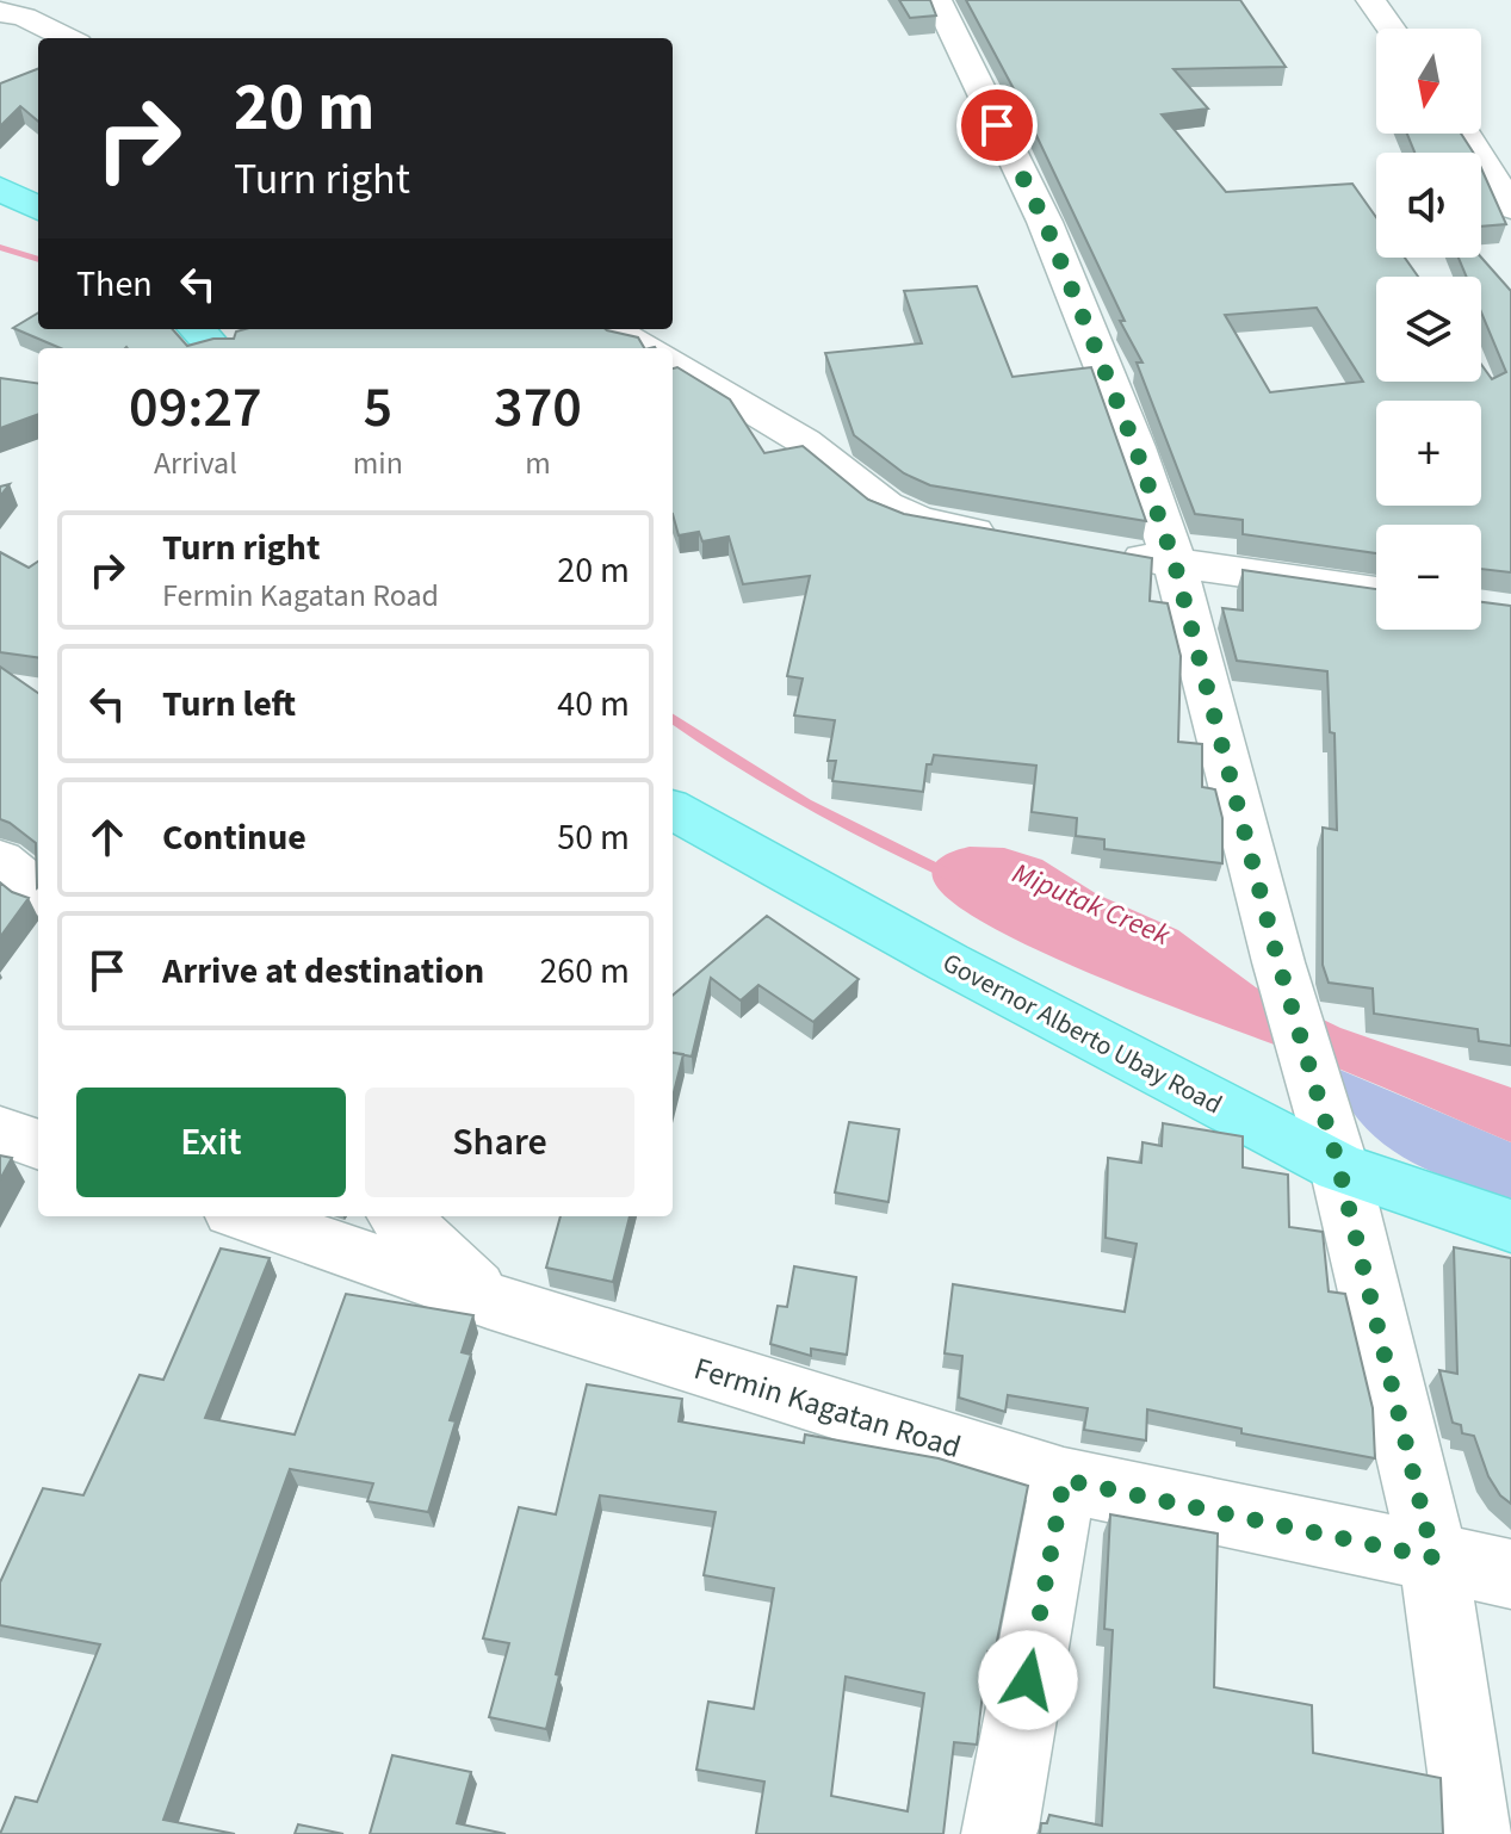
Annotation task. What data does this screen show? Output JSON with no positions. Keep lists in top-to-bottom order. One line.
{"streets":{"main road":["Governor Alberto Ubay Road"],"street":["Fermin Kagatan Road"]},"water":["Miputak Creek"],"north":"bottom","page":{"map_buttons":["+","−"],"turn":["20 m","Turn right"],"then":"Then","eta":["09:27","Arrival","5","min","370","m"],"list":[{"name":"Turn right","note":"Fermin Kagatan Road","value":"20 m"},{"name":"Turn left","value":"40 m"},{"name":"Continue","value":"50 m"},{"name":"Arrive at destination","value":"260 m"}],"buttons":["Exit","Share"]}}
